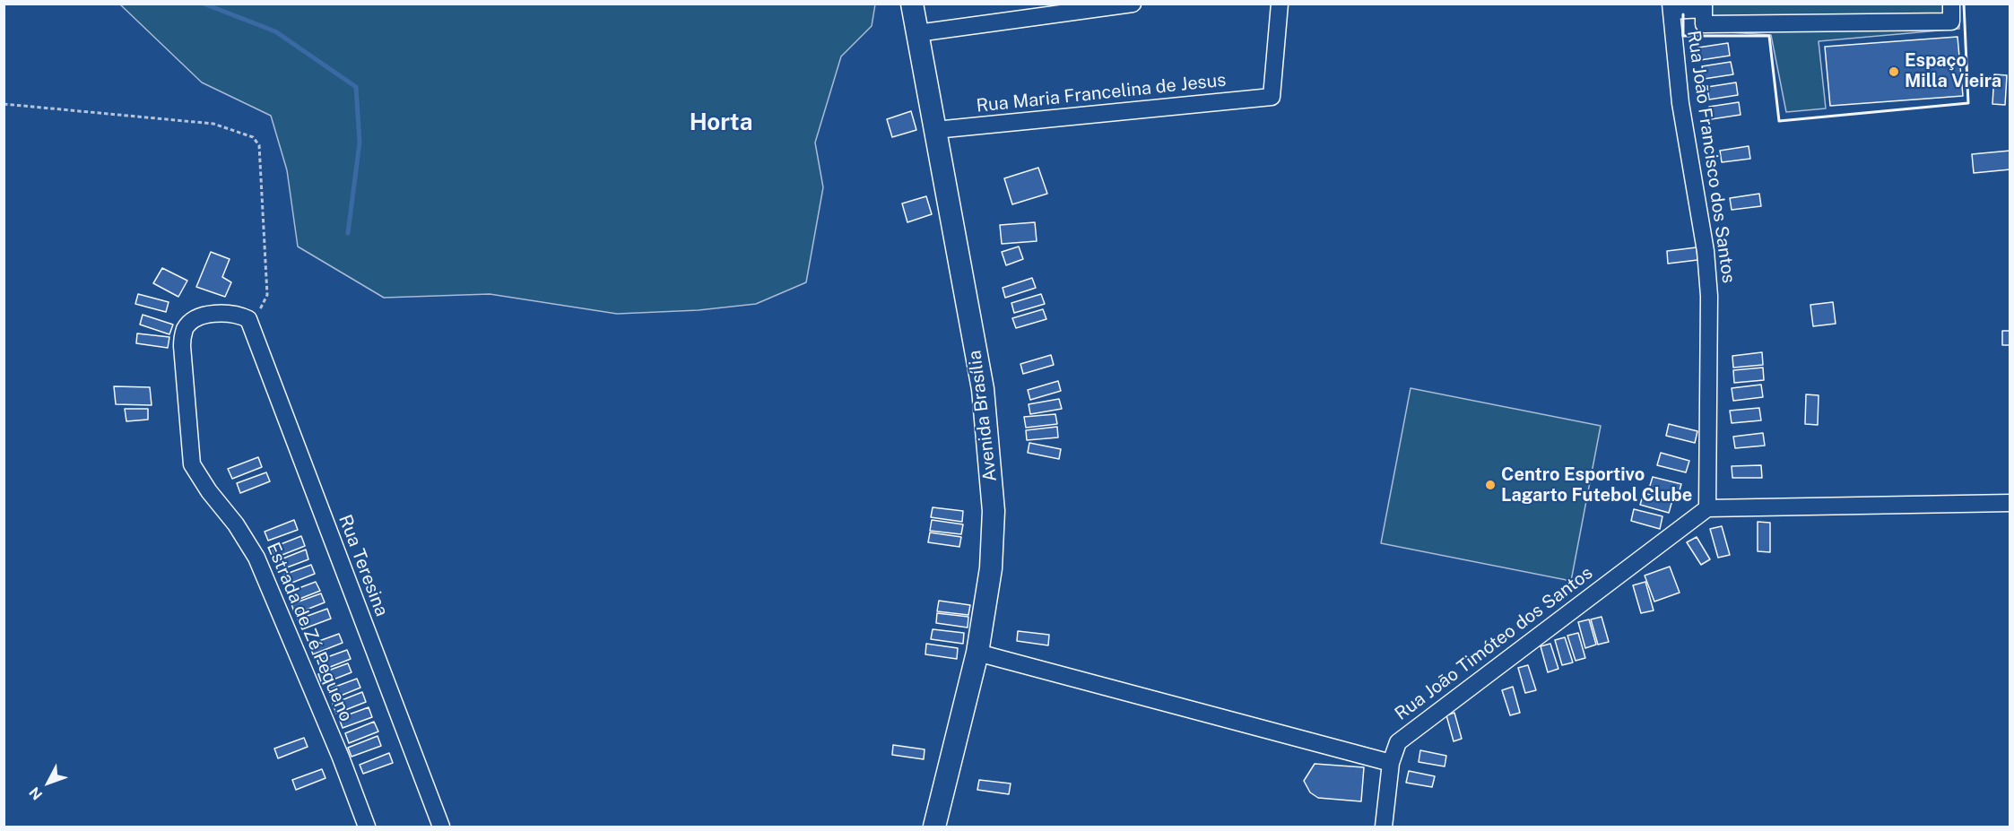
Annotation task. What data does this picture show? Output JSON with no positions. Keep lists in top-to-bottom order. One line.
{"streets":{"main road":["Avenida Brasília"],"street":["Rua Maria Francelina de Jesus","Rua João Francisco dos Santos","Rua Teresina","Estrada de Zé Pequeno","Rua João Timóteo dos Santos"]},"crossings":[["Rua Maria Francelina de Jesus","Avenida Brasília"],["Rua João Francisco dos Santos","Rua João Timóteo dos Santos"],["Rua Teresina","Estrada de Zé Pequeno"]],"districts":["Horta"],"places":["Espaço Milla Vieira","Centro Esportivo Lagarto Futebol Clube"],"north":"bottom left"}
